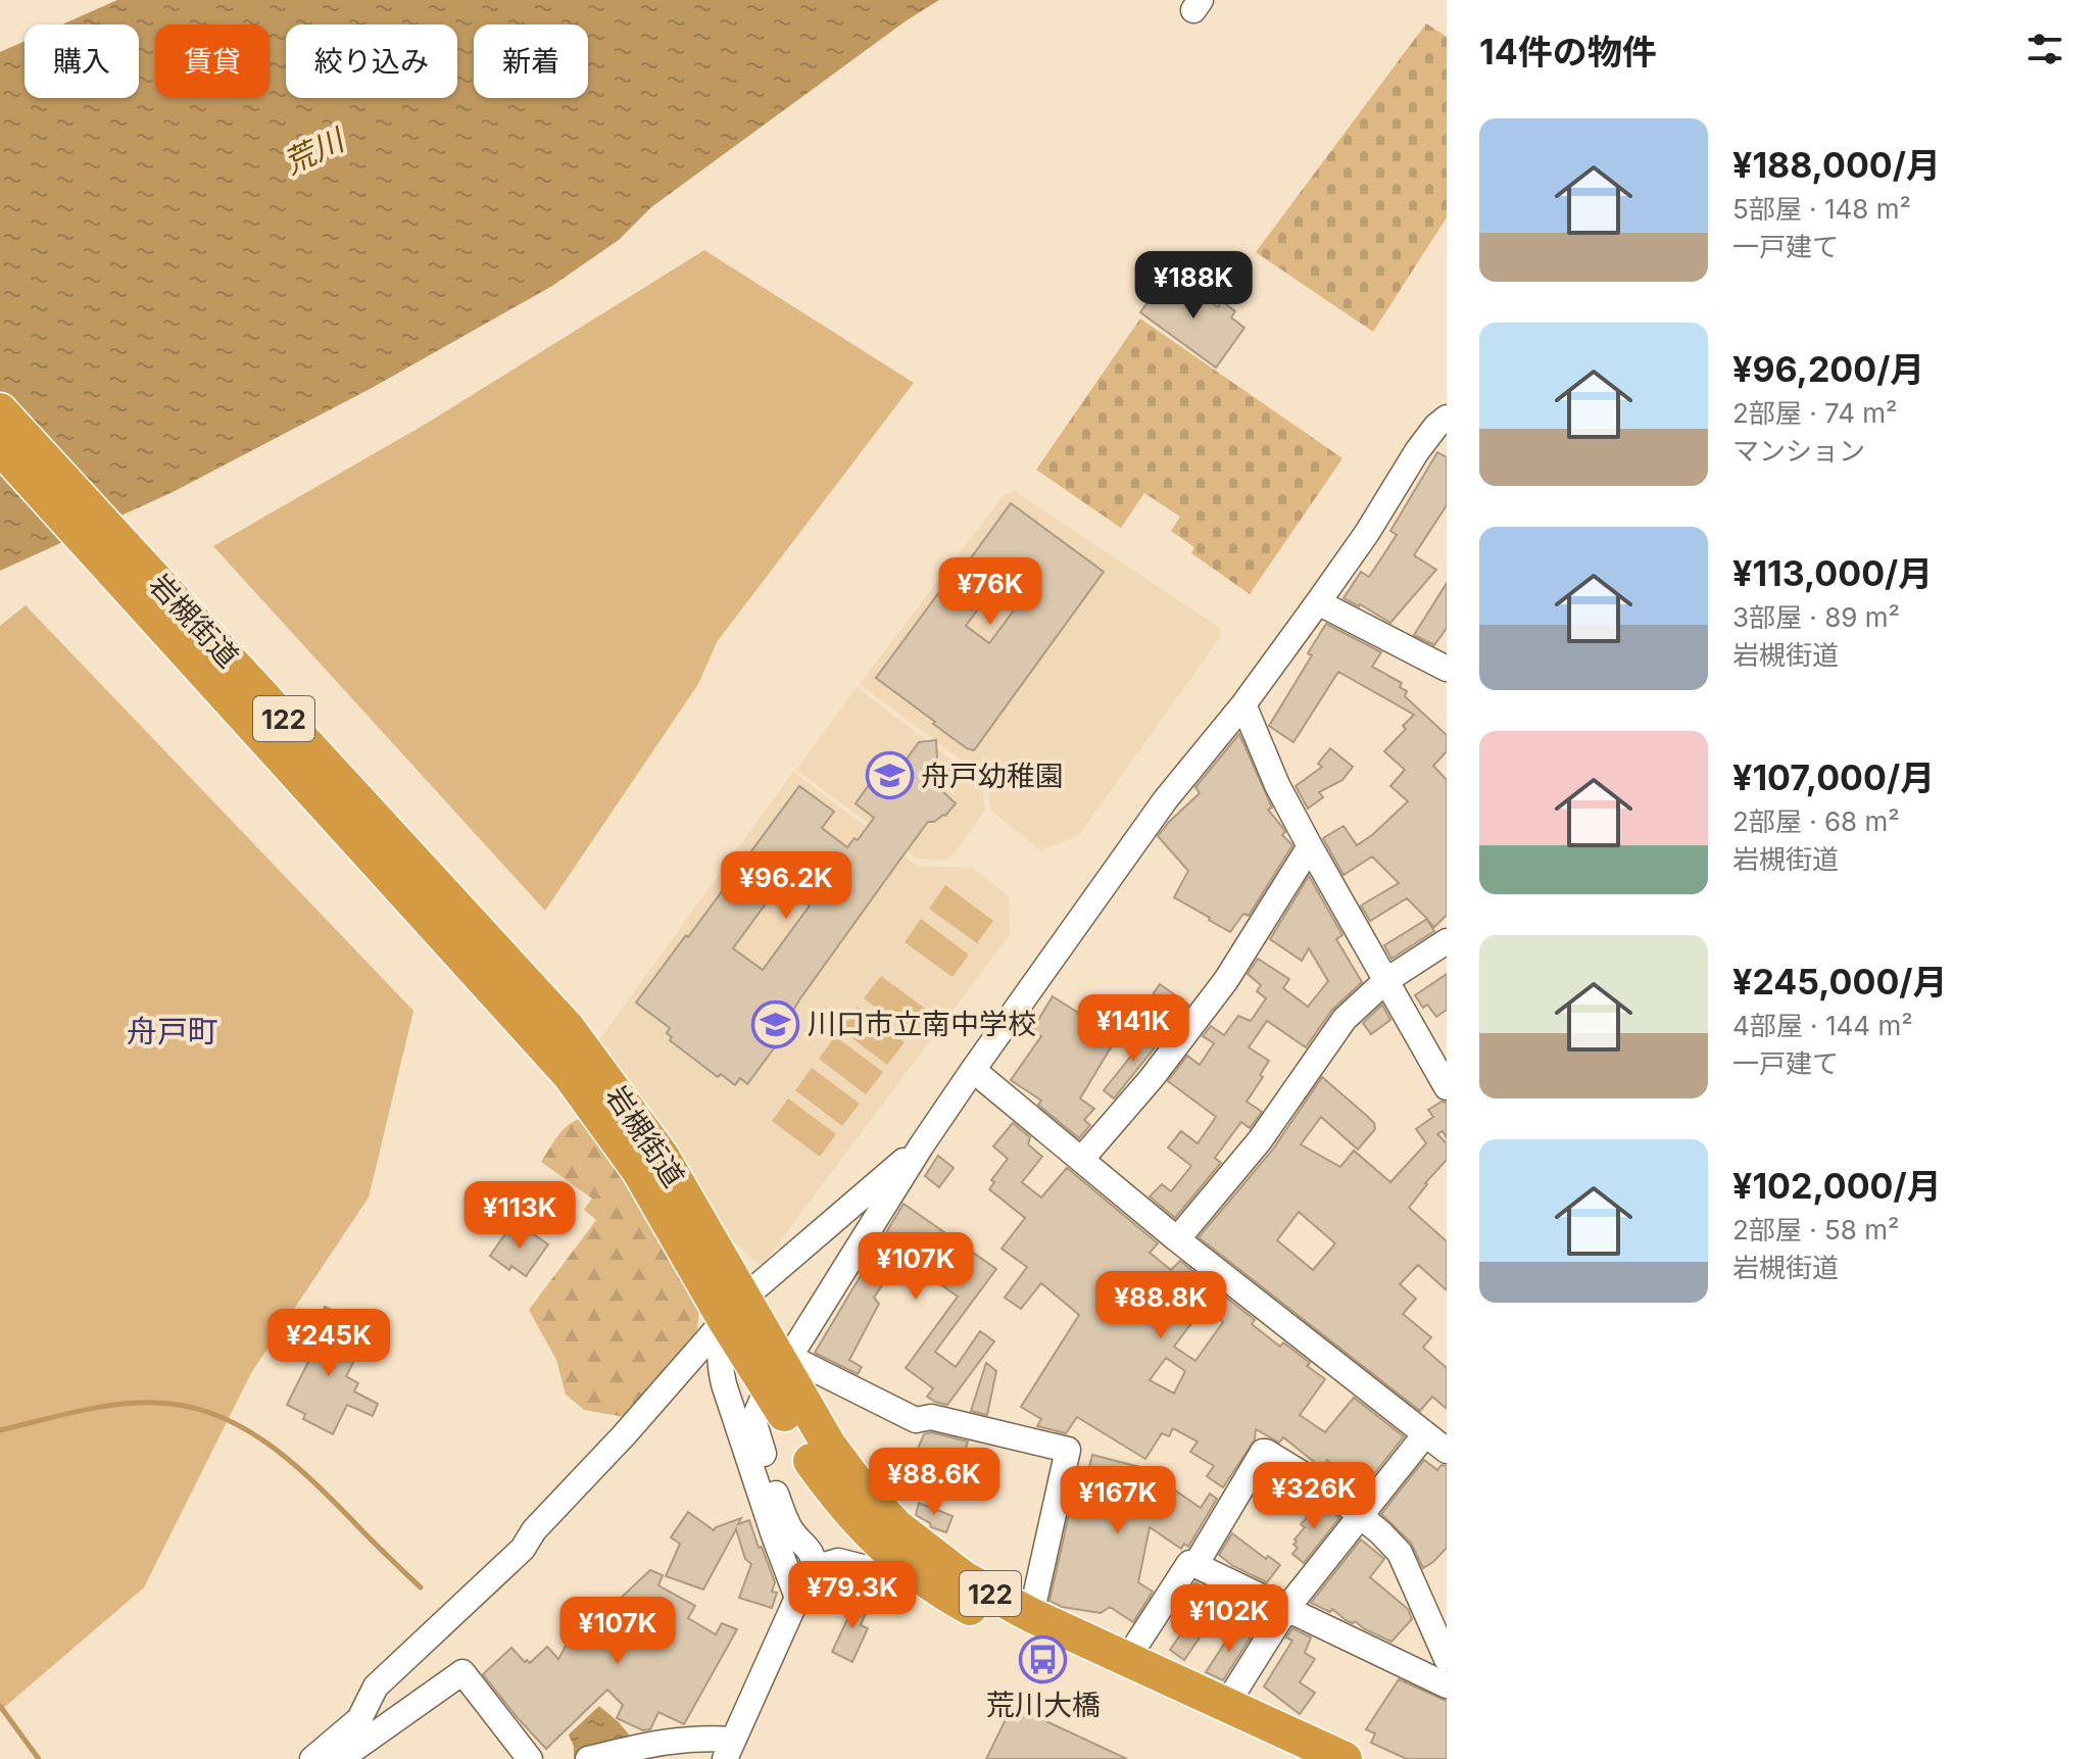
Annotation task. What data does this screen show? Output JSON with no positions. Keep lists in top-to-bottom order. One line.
{"streets":{"highway":["岩槻街道","122"]},"districts":["舟戸町"],"water":["荒川"],"places":{"school or university":["舟戸幼稚園","川口市立南中学校"],"bus stop":["荒川大橋"]},"page":{"heading":"14件の物件","chip":["購入","賃貸","絞り込み","新着"],"list":[{"name":"¥188,000/月","note":"5部屋 · 148 m² · 一戸建て"},{"name":"¥96,200/月","note":"2部屋 · 74 m² · マンション"},{"name":"¥113,000/月","note":"3部屋 · 89 m² · 岩槻街道"},{"name":"¥107,000/月","note":"2部屋 · 68 m² · 岩槻街道"},{"name":"¥245,000/月","note":"4部屋 · 144 m² · 一戸建て"},{"name":"¥102,000/月","note":"2部屋 · 58 m² · 岩槻街道"}],"price":["¥188K","¥76K","¥96.2K","¥141K","¥113K","¥107K","¥88.8K","¥245K","¥88.6K","¥326K","¥167K","¥79.3K","¥102K","¥107K"]}}
